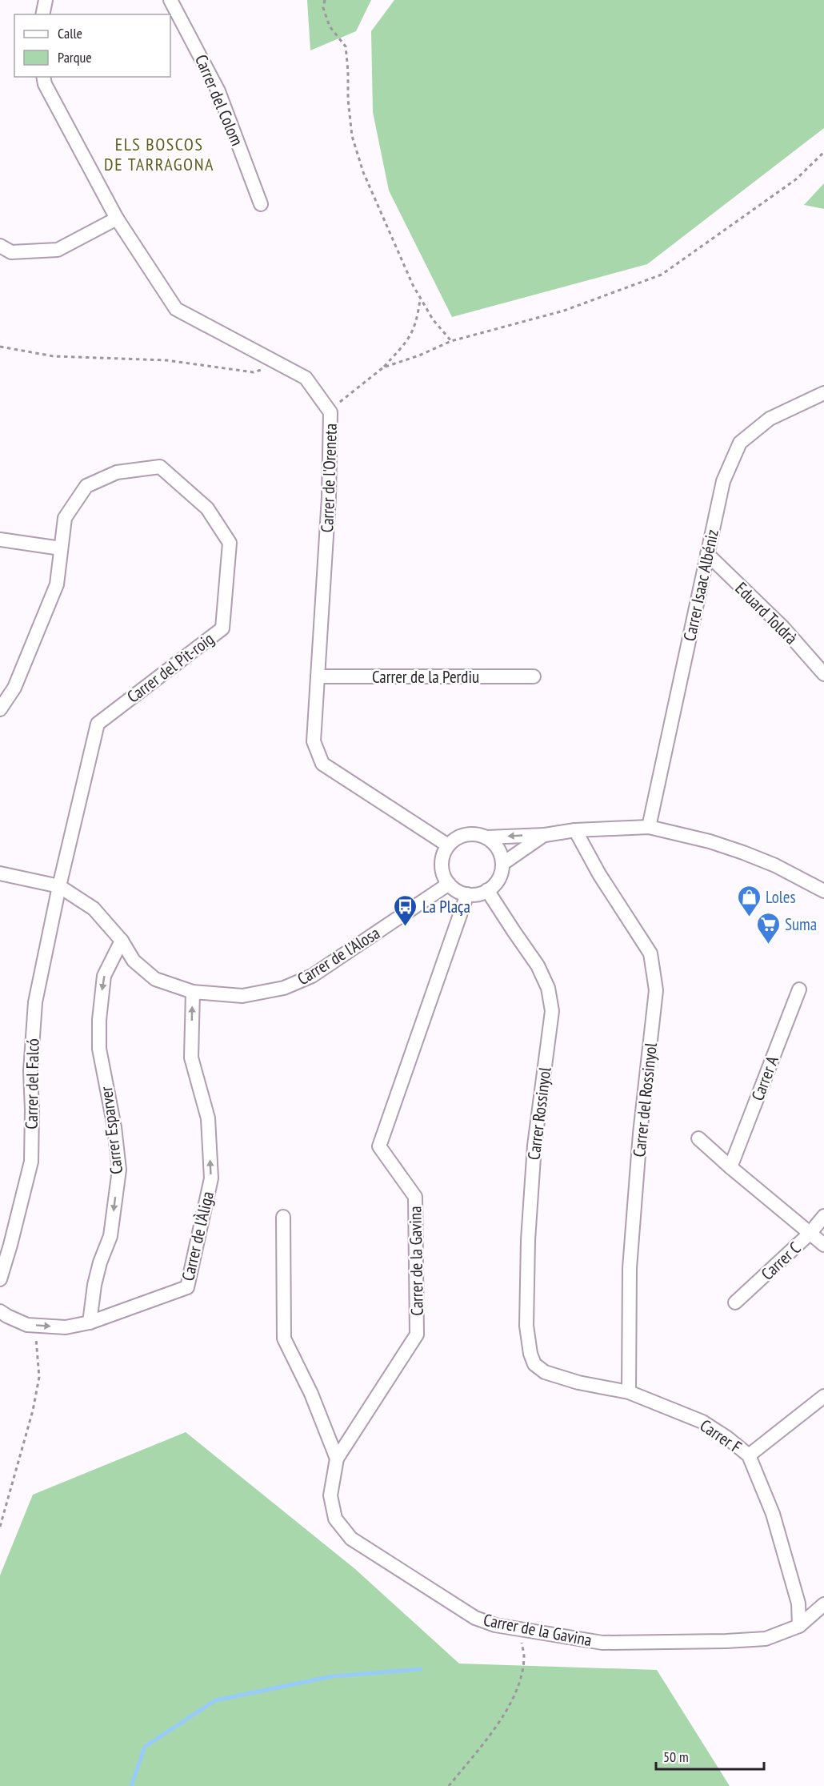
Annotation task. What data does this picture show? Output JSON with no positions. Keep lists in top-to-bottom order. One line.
{"streets":{"street":["Carrer del Colom","Carrer de l'Oreneta","Carrer Isaac Albéniz","Eduard Toldrà","Carrer del Pit-roig","Carrer de la Perdiu","Carrer de l'Alosa","Carrer A","Carrer del Falcó","Carrer del Rossinyol","Carrer Rossinyol","Carrer Esparver","Carrer de l'Àliga","Carrer de la Gavina","Carrer C","Carrer F"]},"crossings":[["Carrer de l'Oreneta","Carrer de la Perdiu"],["Carrer de l'Oreneta","Carrer de l'Alosa"],["Carrer de l'Oreneta","Carrer Rossinyol"],["Carrer de l'Oreneta","Carrer de la Gavina"],["Carrer Isaac Albéniz","Eduard Toldrà"],["Carrer del Pit-roig","Carrer de l'Alosa"],["Carrer del Pit-roig","Carrer del Falcó"],["Carrer de l'Alosa","Carrer del Falcó"],["Carrer de l'Alosa","Carrer Rossinyol"],["Carrer de l'Alosa","Carrer Esparver"],["Carrer de l'Alosa","Carrer de l'Àliga"],["Carrer de l'Alosa","Carrer de la Gavina"],["Carrer del Rossinyol","Carrer F"],["Carrer Rossinyol","Carrer de la Gavina"],["Carrer Rossinyol","Carrer F"],["Carrer Esparver","Carrer de l'Àliga"],["Carrer de la Gavina","Carrer F"]],"one_way":["Carrer Esparver","Carrer de l'Àliga"],"districts":["ELS BOSCOS DE TARRAGONA"],"places":{"shop":["Loles"],"bus stop":["La Plaça"],"supermarket":["Suma"]},"legend":["Calle","Parque"],"scale_bar":"50 m"}
